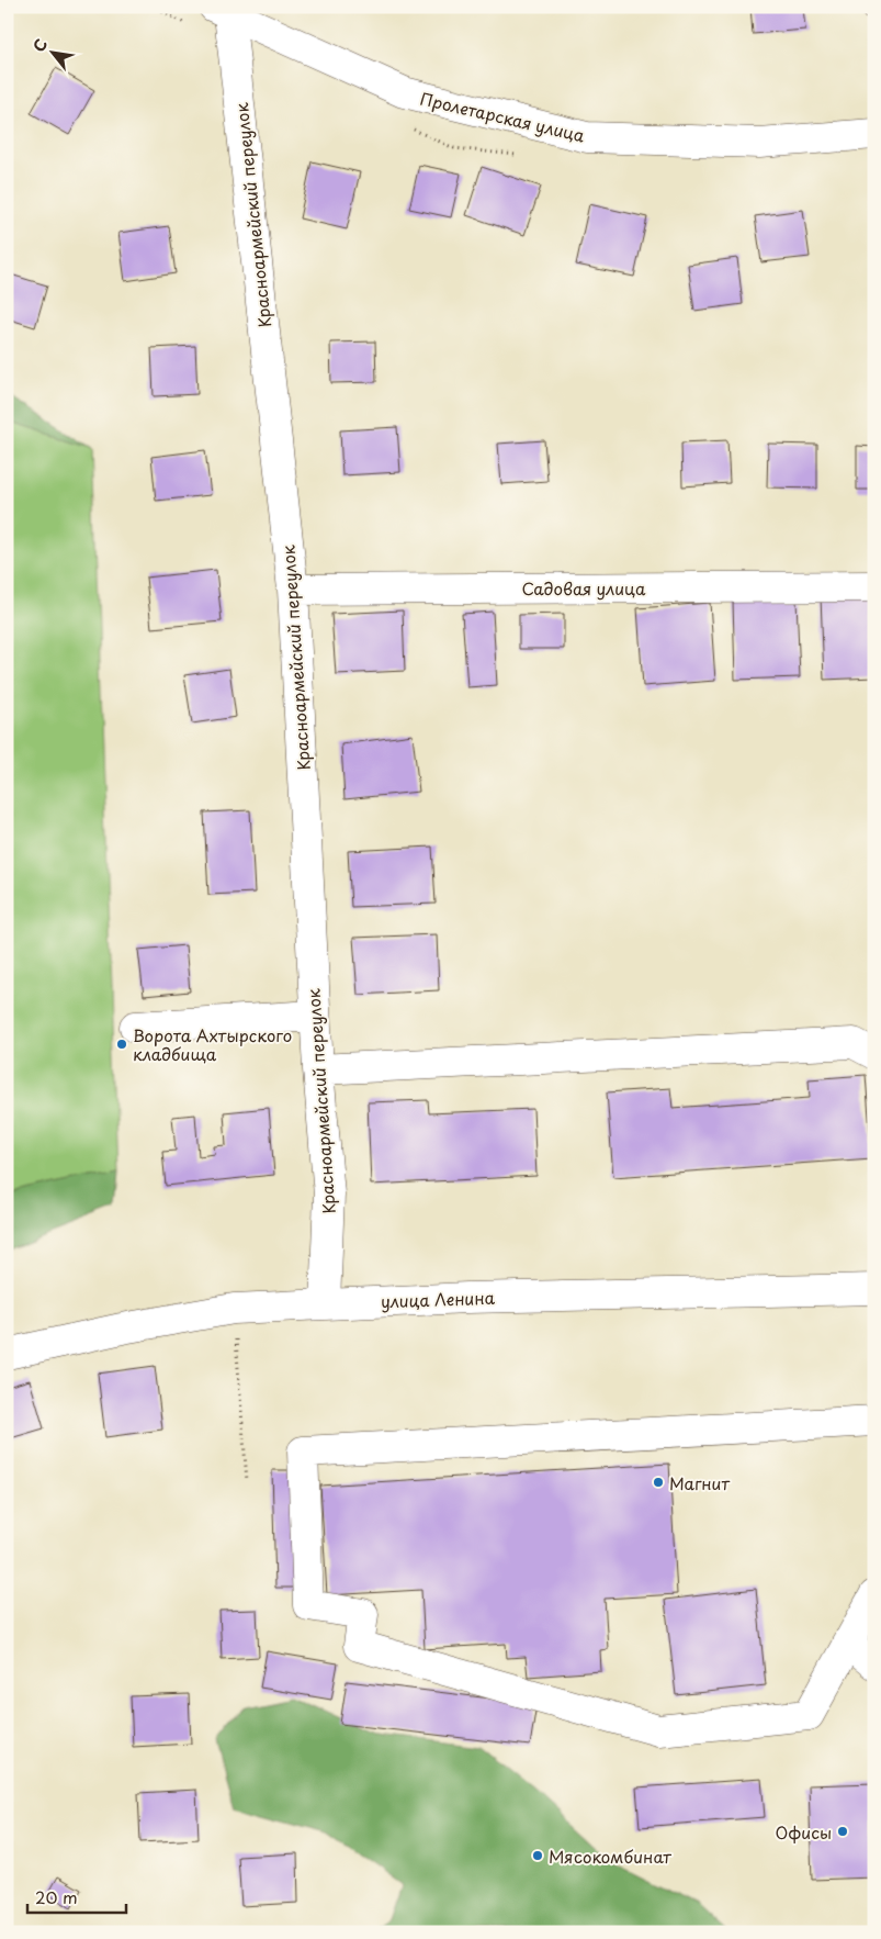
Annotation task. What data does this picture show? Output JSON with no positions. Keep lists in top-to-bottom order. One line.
{"streets":{"street":["Пролетарская улица","Красноармейский переулок","Садовая улица","улица Ленина"]},"crossings":[["Пролетарская улица","Красноармейский переулок"],["Красноармейский переулок","Садовая улица"],["Красноармейский переулок","улица Ленина"]],"places":["Ворота Ахтырского кладбища","Магнит","Офисы","Мясокомбинат"],"scale_bar":"20 m","north":"top left"}
